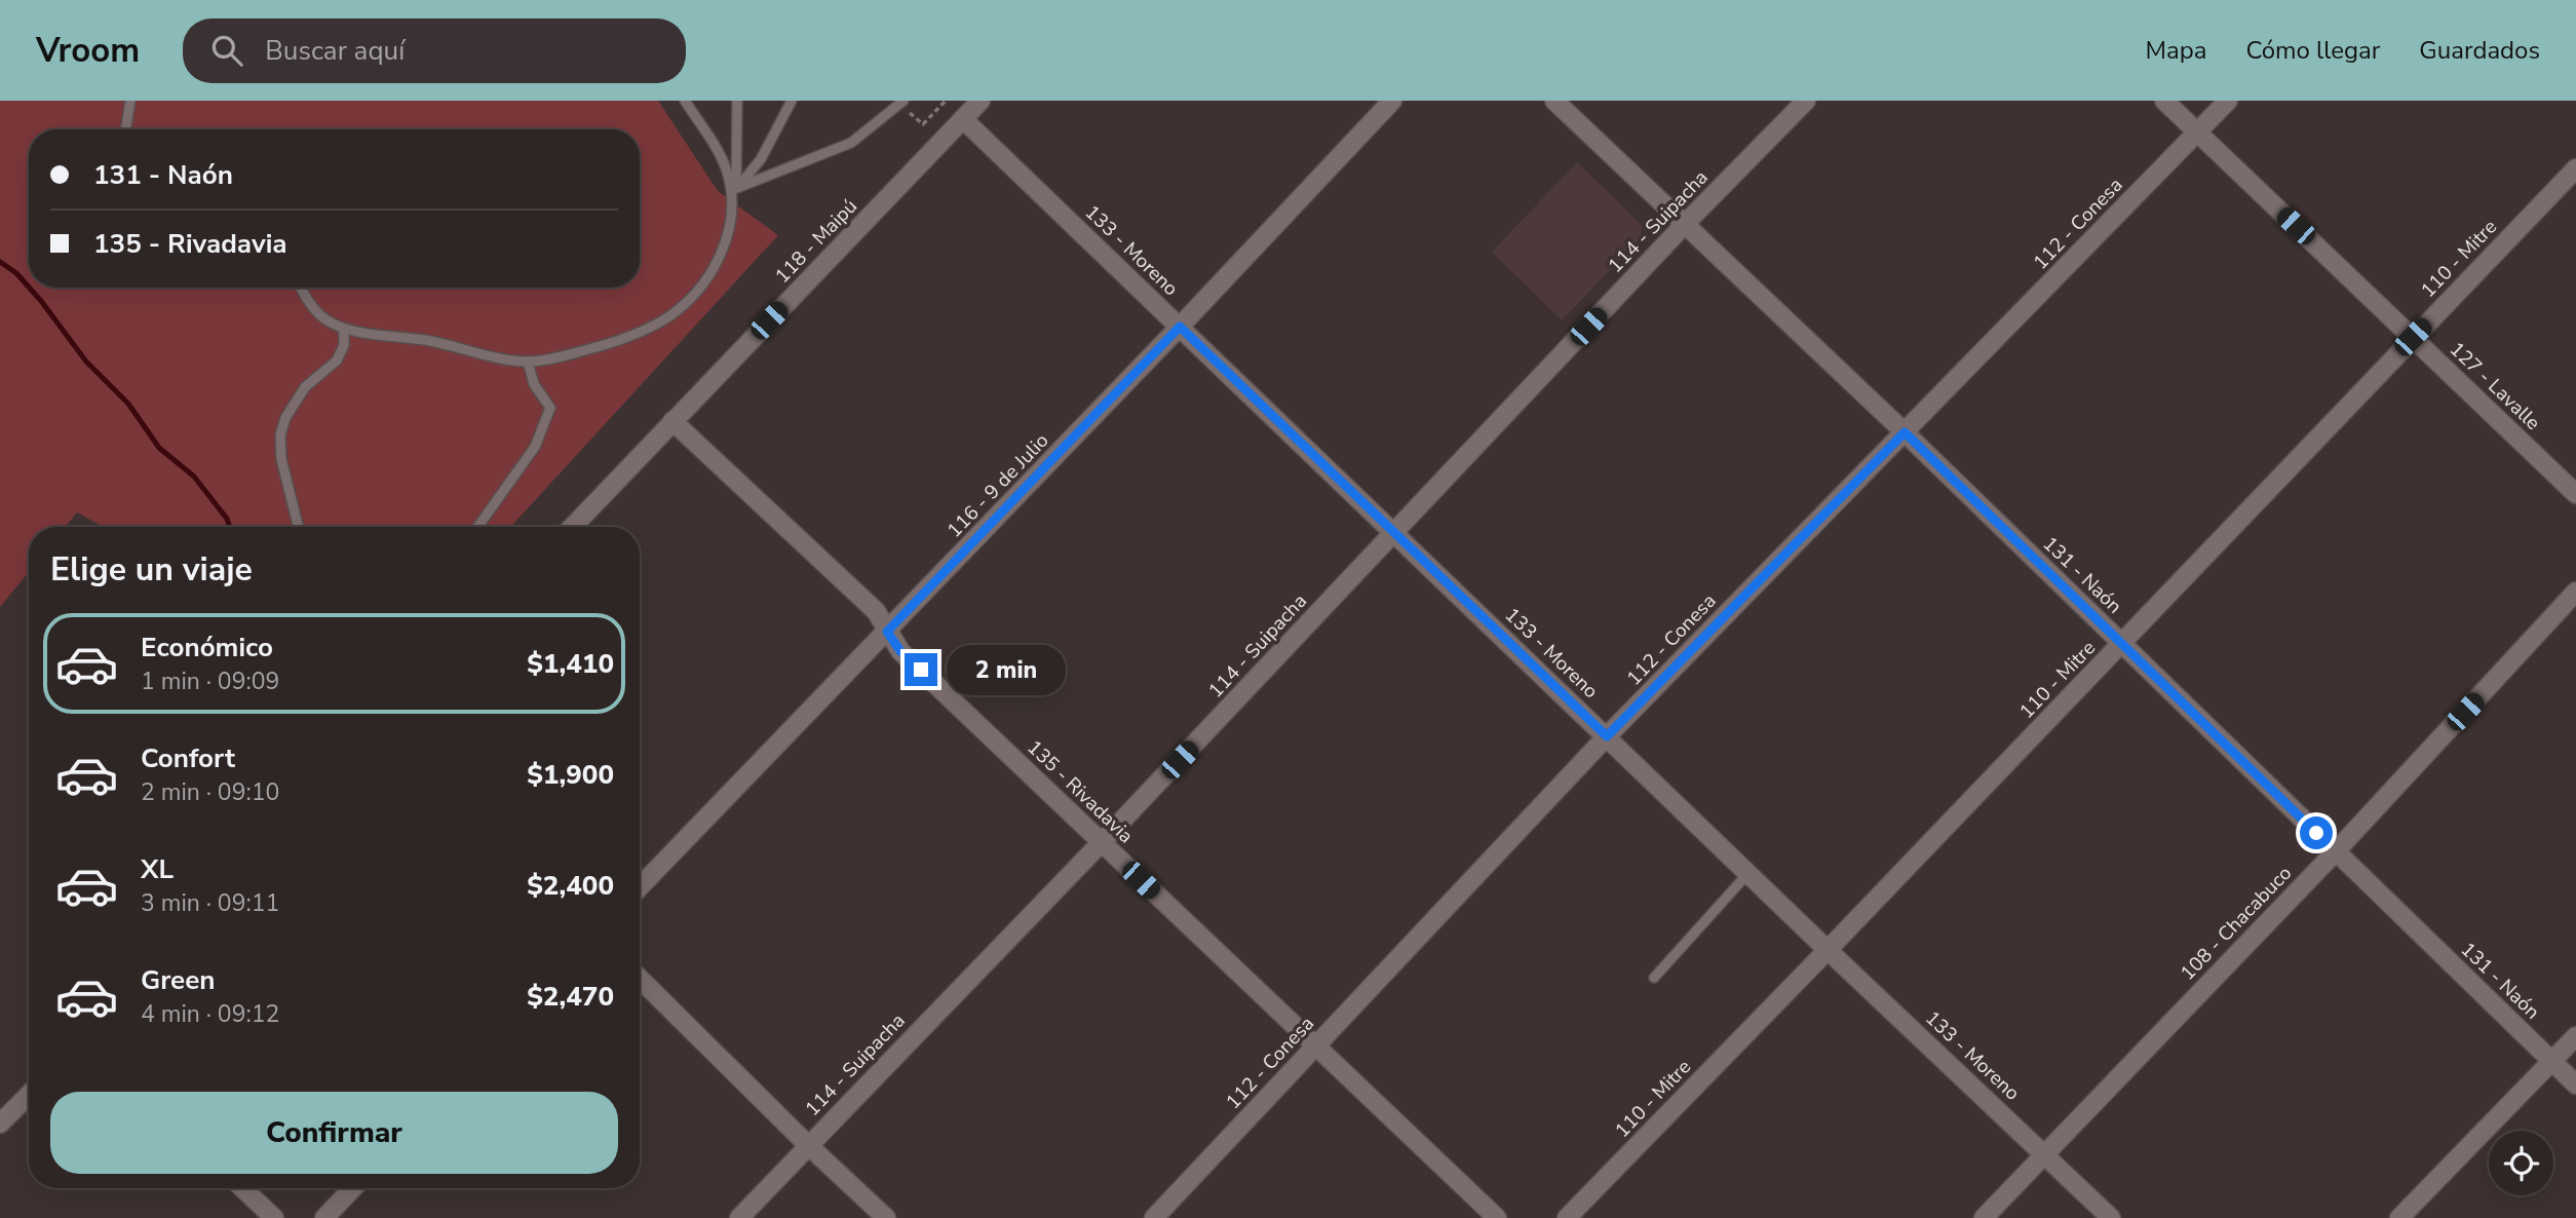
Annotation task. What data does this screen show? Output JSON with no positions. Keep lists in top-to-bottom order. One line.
{"streets":{"street":["114 - Suipacha","112 - Conesa","118 - Maipú","133 - Moreno","110 - Mitre","127 - Lavalle","116 - 9 de Julio","131 - Naón","135 - Rivadavia","108 - Chacabuco"]},"crossings":[["114 - Suipacha","133 - Moreno"],["114 - Suipacha","131 - Naón"],["114 - Suipacha","135 - Rivadavia"],["112 - Conesa","133 - Moreno"],["112 - Conesa","127 - Lavalle"],["112 - Conesa","131 - Naón"],["112 - Conesa","135 - Rivadavia"],["118 - Maipú","133 - Moreno"],["118 - Maipú","135 - Rivadavia"],["133 - Moreno","110 - Mitre"],["133 - Moreno","116 - 9 de Julio"],["133 - Moreno","108 - Chacabuco"],["110 - Mitre","127 - Lavalle"],["110 - Mitre","131 - Naón"],["116 - 9 de Julio","135 - Rivadavia"],["131 - Naón","108 - Chacabuco"]],"page":{"header":"Vroom","search":"Buscar aquí","nav":["Mapa","Cómo llegar","Guardados"],"banner":["131 - Naón","135 - Rivadavia"],"heading":"Elige un viaje","list":[{"name":"Económico","note":"1 min · 09:09","value":"$1,410"},{"name":"Confort","note":"2 min · 09:10","value":"$1,900"},{"name":"XL","note":"3 min · 09:11","value":"$2,400"},{"name":"Green","note":"4 min · 09:12","value":"$2,470"}],"bubble":"2 min","buttons":"Confirmar"}}
